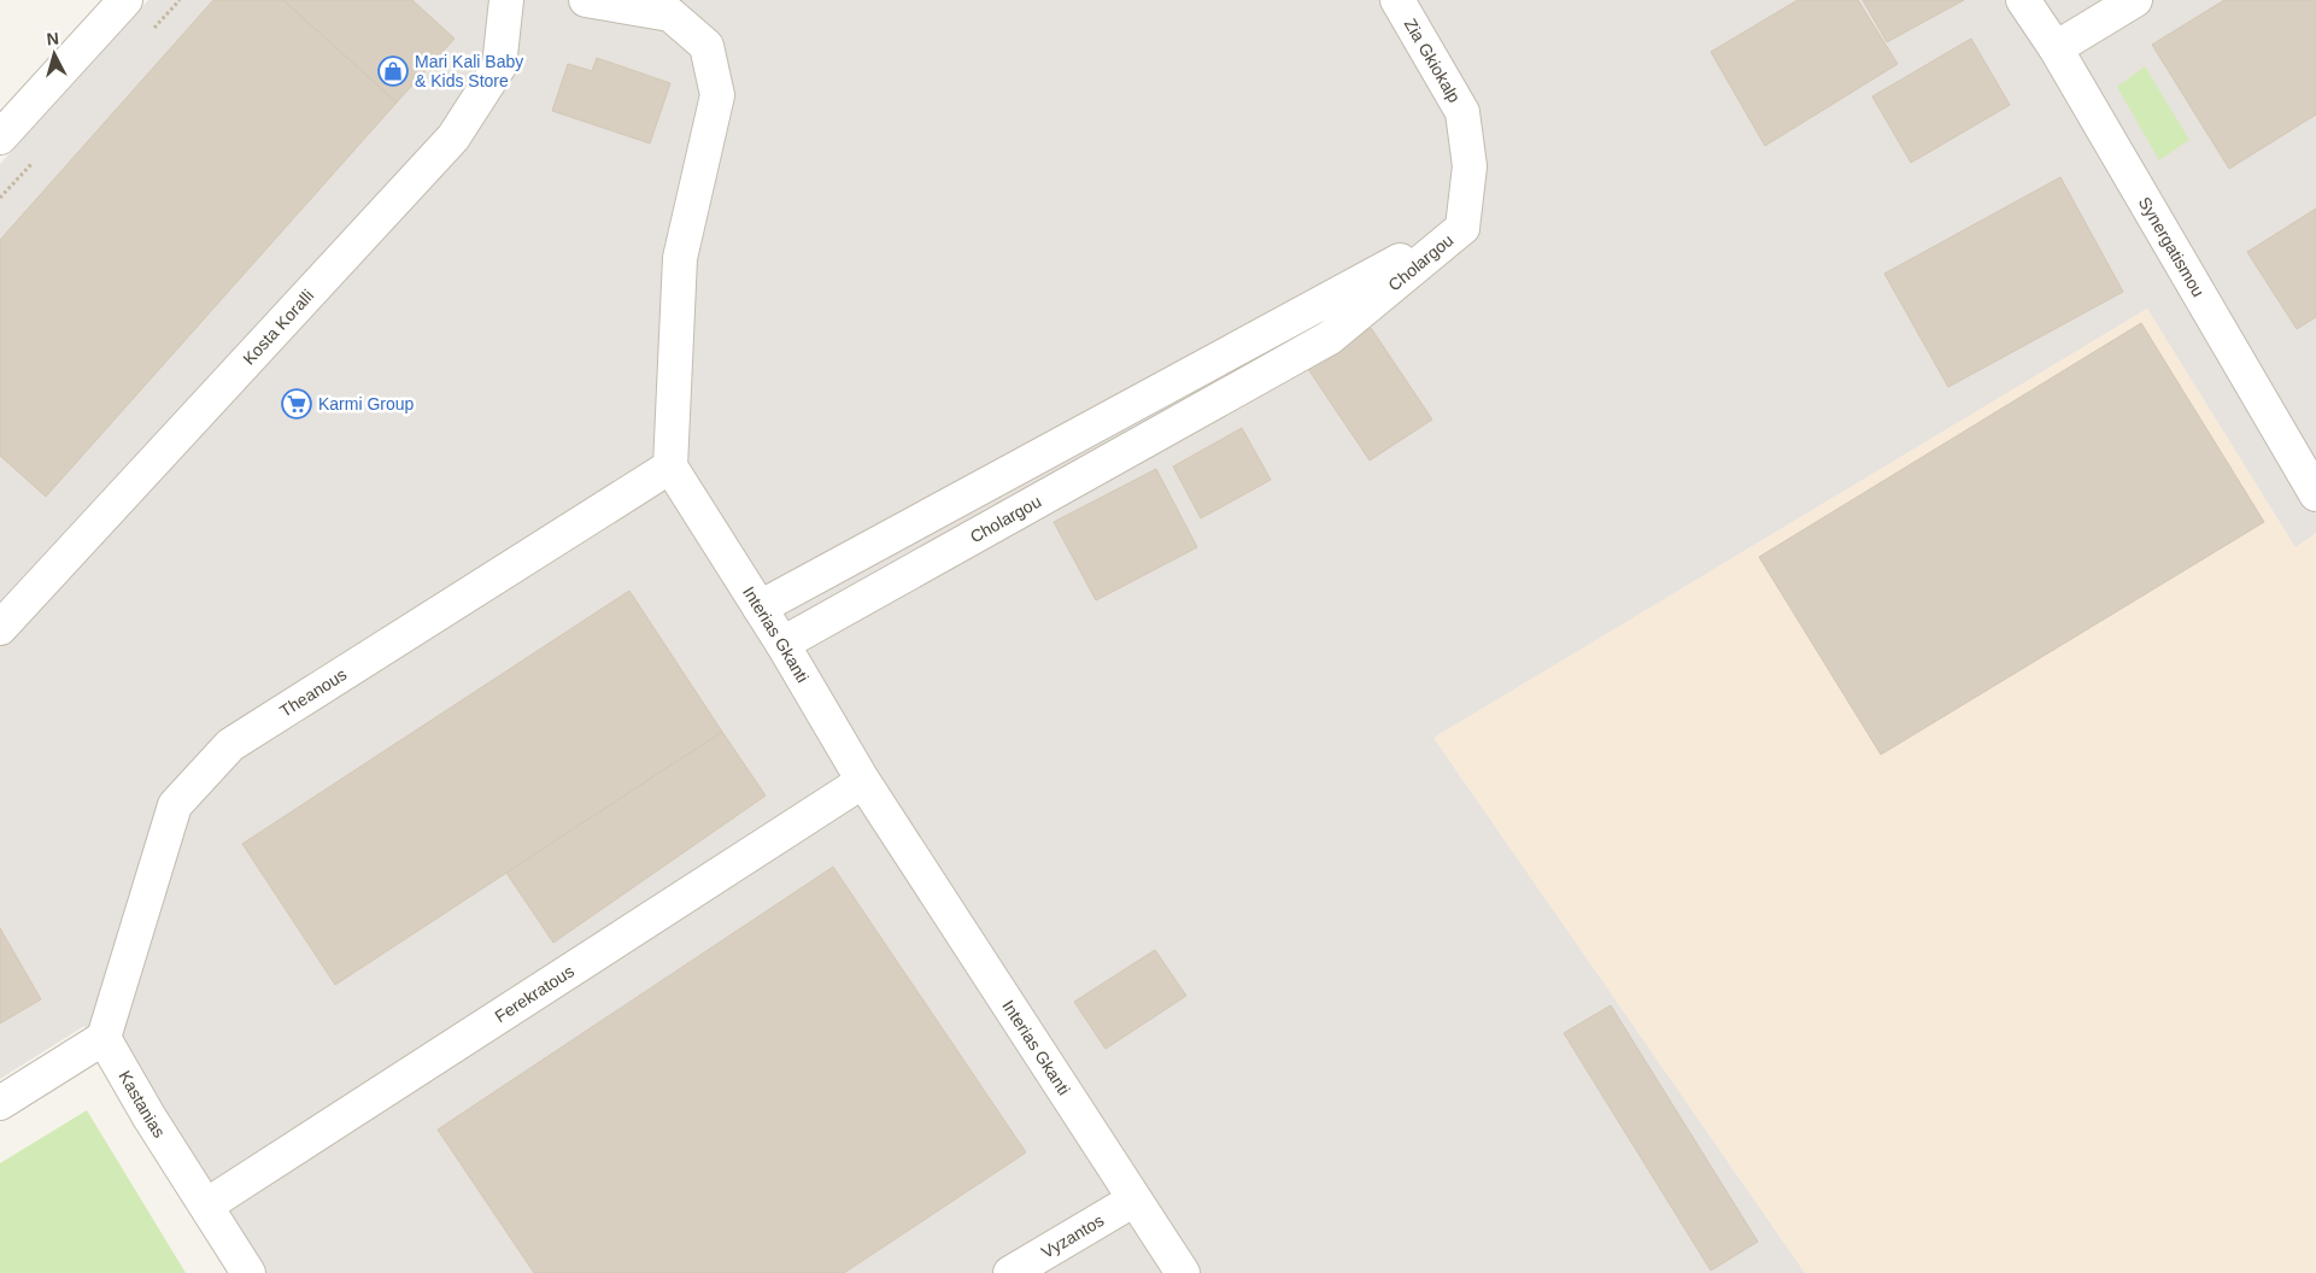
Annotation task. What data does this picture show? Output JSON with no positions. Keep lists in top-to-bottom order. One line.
{"streets":{"street":["Zia Gkiokalp","Synergatismou","Cholargou","Kosta Koralli","Interias Gkanti","Theanous","Ferekratous","Kastanias","Vyzantos"]},"crossings":[["Zia Gkiokalp","Cholargou"],["Cholargou","Interias Gkanti"],["Interias Gkanti","Theanous"],["Interias Gkanti","Ferekratous"],["Interias Gkanti","Vyzantos"],["Theanous","Kastanias"],["Ferekratous","Kastanias"]],"places":{"shop":["Mari Kali Baby & Kids Store"],"supermarket":["Karmi Group"]},"north":"top"}
